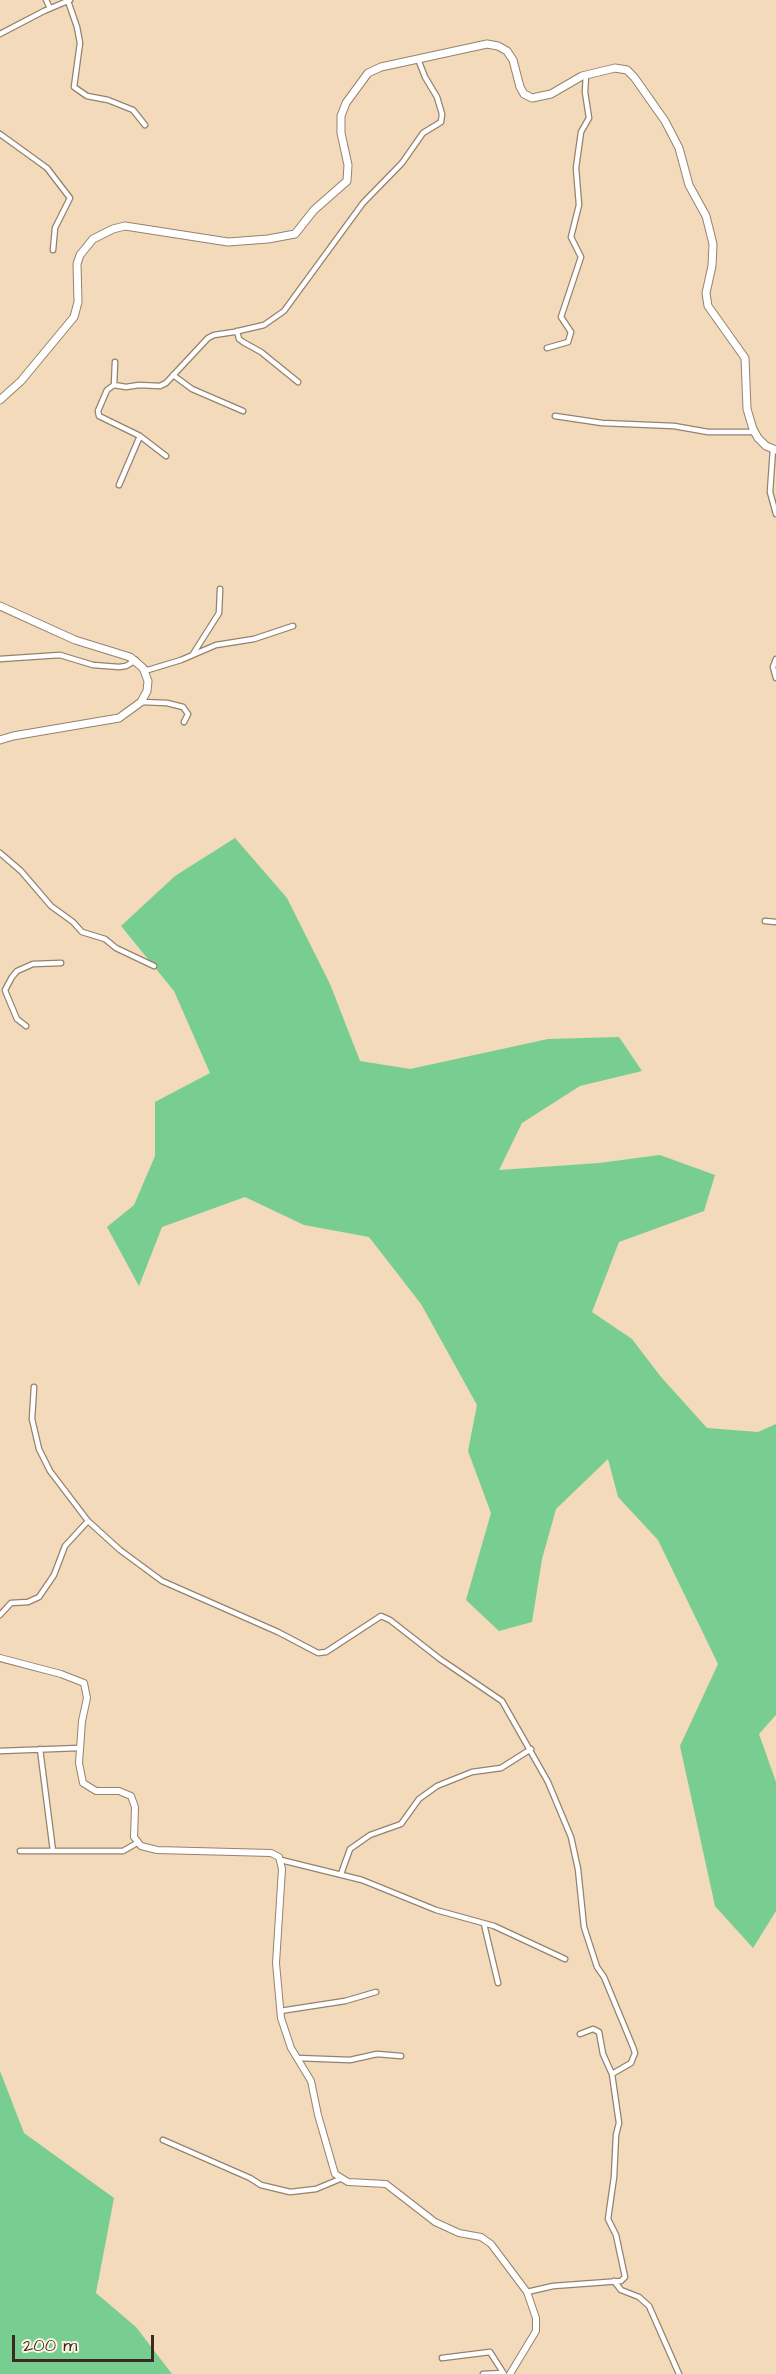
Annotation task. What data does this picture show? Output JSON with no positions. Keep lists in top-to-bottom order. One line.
{"scale_bar":"200 m"}
